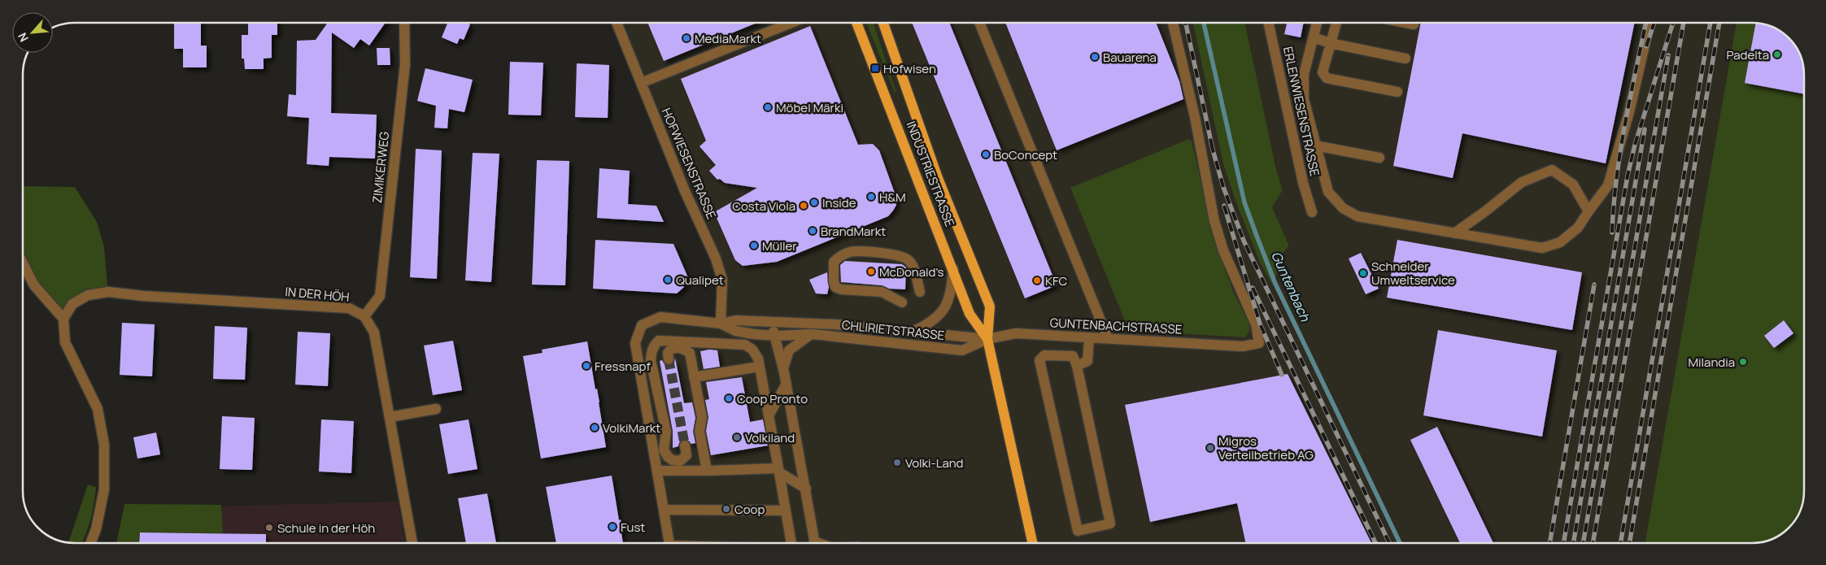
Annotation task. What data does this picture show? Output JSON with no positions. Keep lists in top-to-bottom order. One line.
{"streets":{"main road":["INDUSTRIESTRASSE"],"street":["ERLENWIESENSTRASSE","HOFWIESENSTRASSE","ZIMIKERWEG","IN DER HÖH","GUNTENBACHSTRASSE","CHLIRIETSTRASSE"]},"crossings":[["HOFWIESENSTRASSE","CHLIRIETSTRASSE"],["ZIMIKERWEG","IN DER HÖH"],["INDUSTRIESTRASSE","GUNTENBACHSTRASSE"],["INDUSTRIESTRASSE","CHLIRIETSTRASSE"],["GUNTENBACHSTRASSE","CHLIRIETSTRASSE"]],"water":["Guntenbach"],"places":{"other":["MediaMarkt","Padelta","Bauarena","Möbel Märki","BoConcept","H&M","Inside","Costa Viola","BrandMarkt","Müller","McDonald's","Schneider Umweltservice","Qualipet","KFC","Milandia","Fressnapf","Coop Pronto","VolkiMarkt","Volkiland","Migros Verteilbetrieb AG","Volki-Land","Coop","Fust","Schule in der Höh"],"transit":["Hofwisen"]},"north":"bottom left"}
